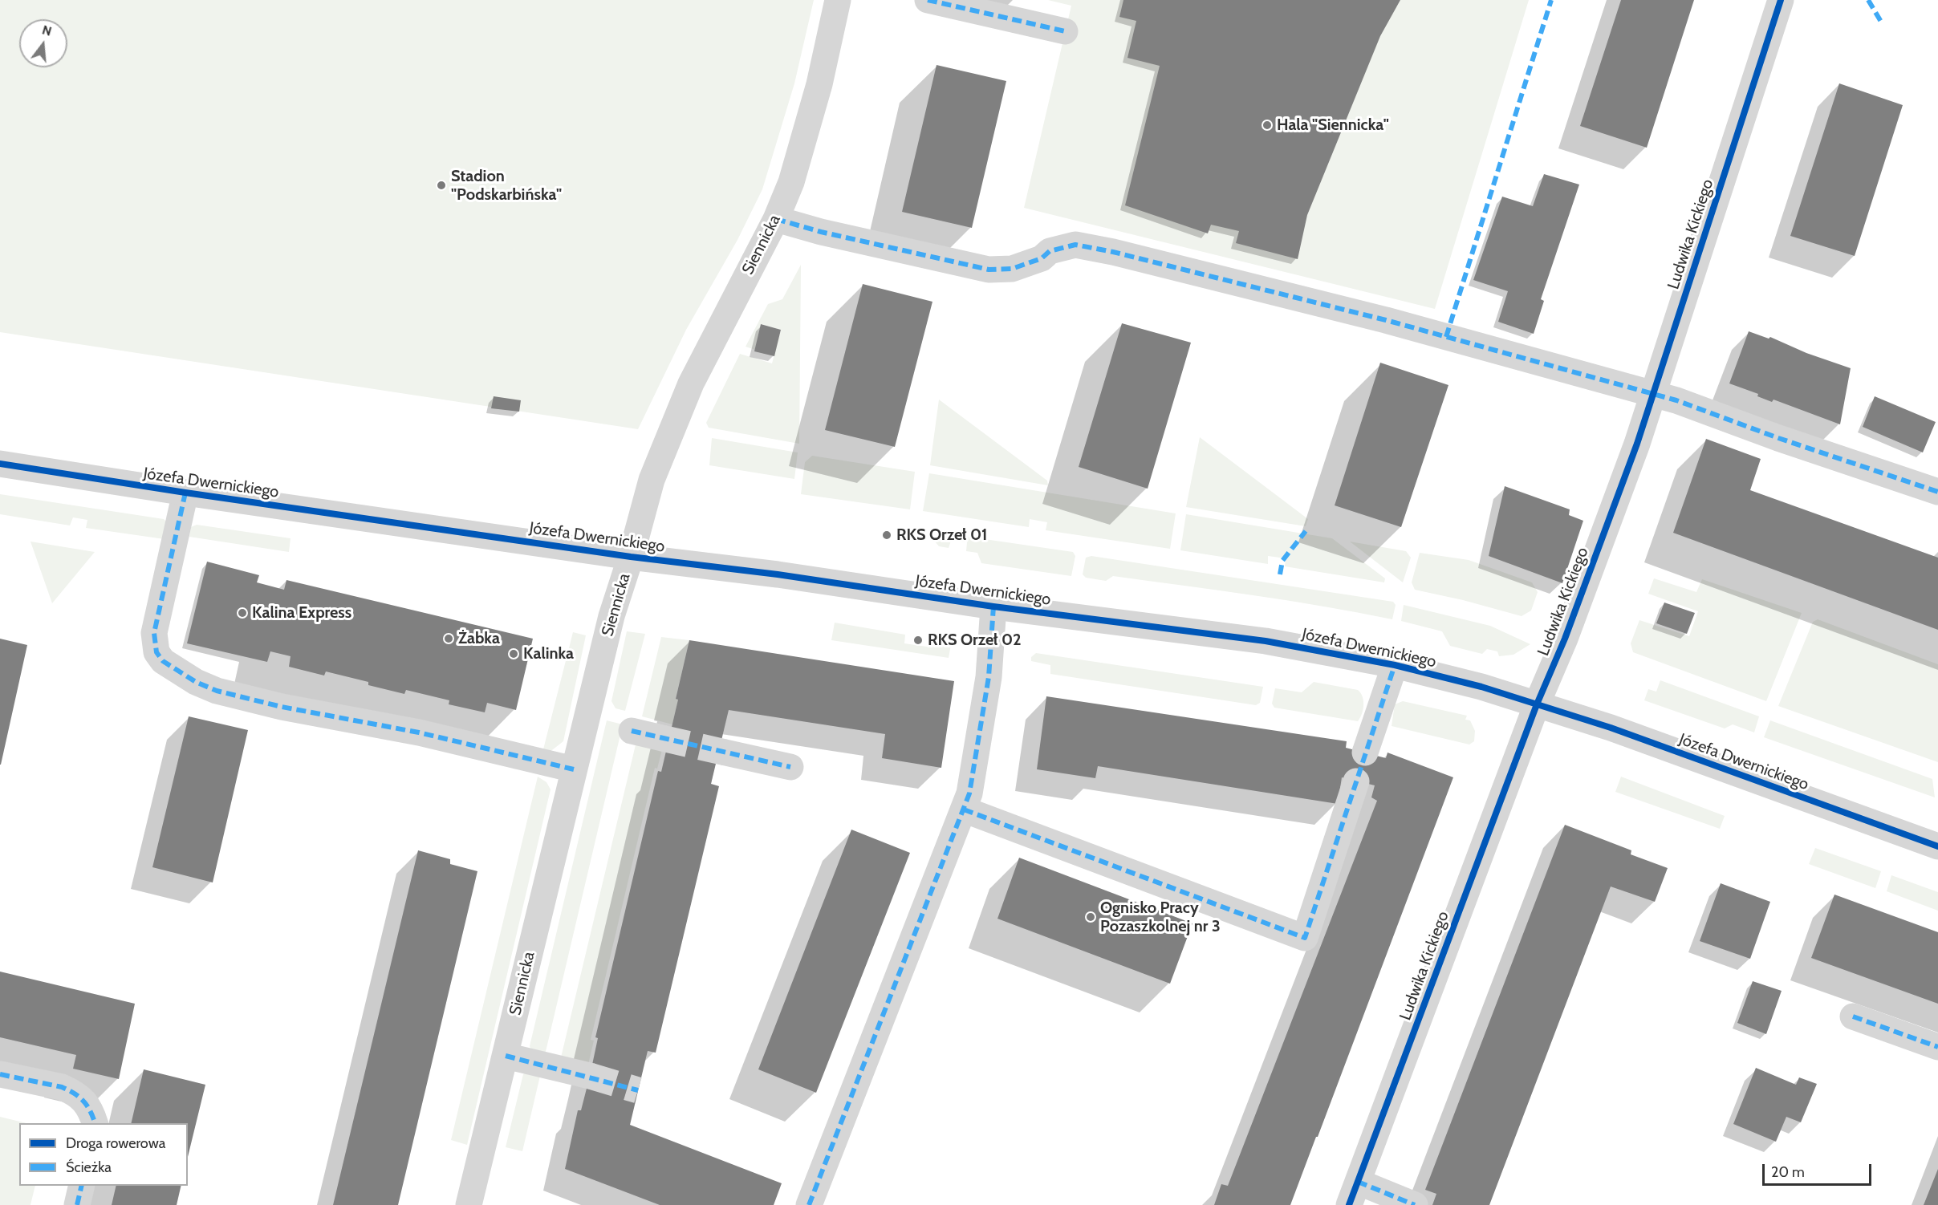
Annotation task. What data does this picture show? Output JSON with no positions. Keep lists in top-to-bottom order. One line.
{"streets":{"street":["Ludwika Kickiego","Siennicka","Józefa Dwernickiego"]},"crossings":[["Ludwika Kickiego","Józefa Dwernickiego"],["Siennicka","Józefa Dwernickiego"]],"places":["Hala \"Siennicka\"","Stadion \"Podskarbińska\"","RKS Orzeł 01","Kalina Express","Żabka","RKS Orzeł 02","Kalinka","Ognisko Pracy Pozaszkolnej nr 3"],"legend":["Droga rowerowa","Ścieżka"],"scale_bar":"20 m","north":"top"}
